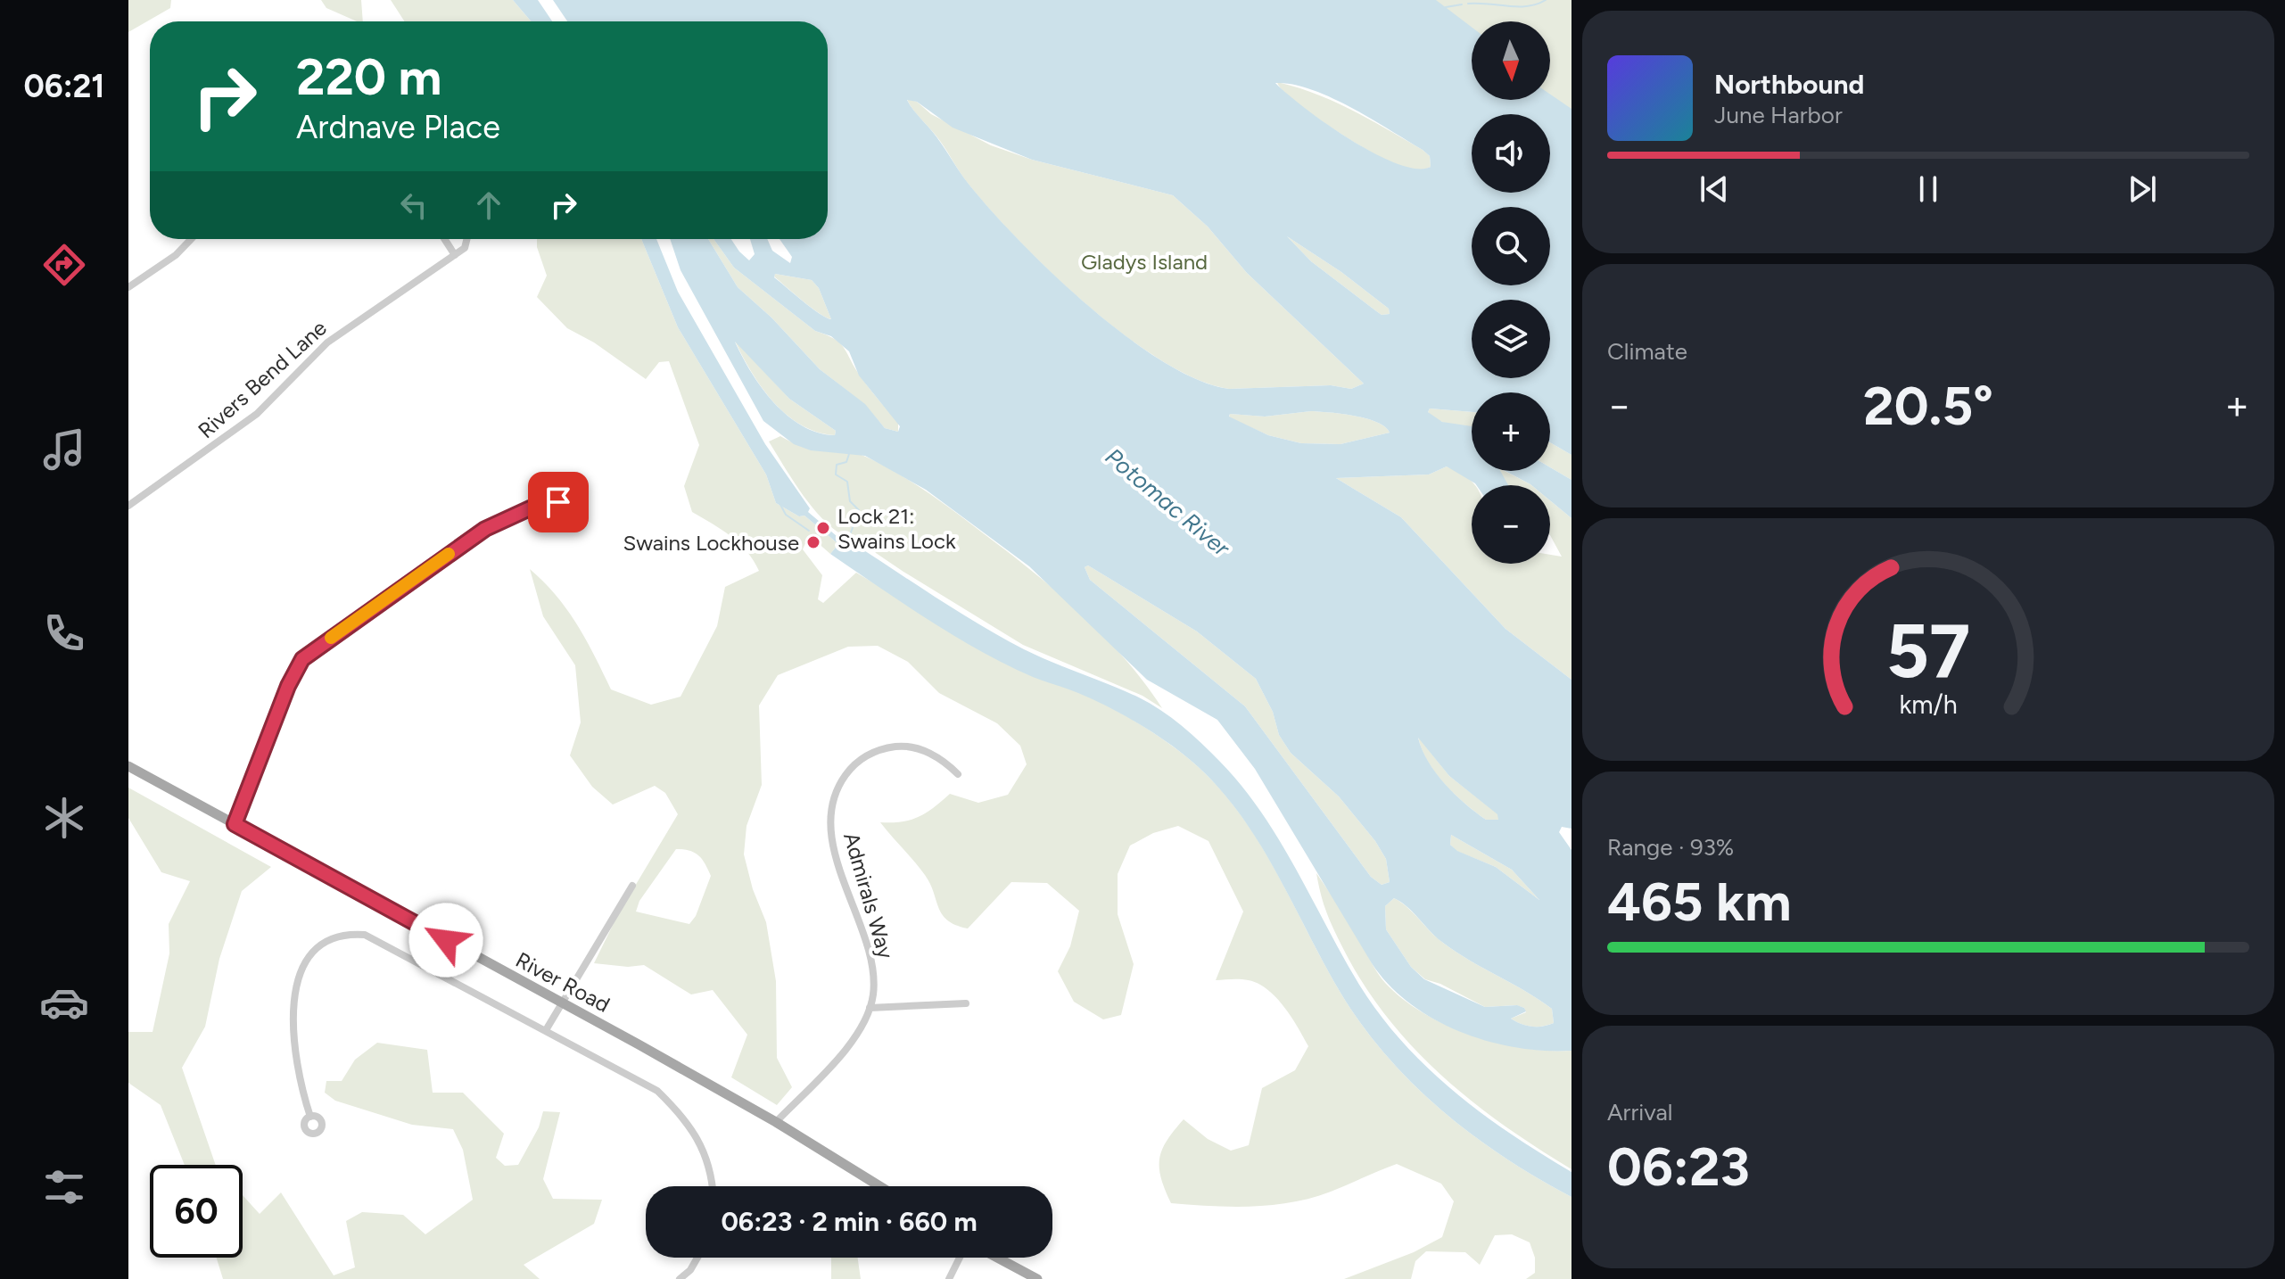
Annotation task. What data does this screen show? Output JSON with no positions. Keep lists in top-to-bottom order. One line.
{"streets":{"main road":["River Road"],"street":["Rivers Bend Lane","Admirals Way"]},"crossings":[["Admirals Way","River Road"]],"water":["Potomac River"],"parks":["Gladys Island"],"places":["Lock 21: Swains Lock","Swains Lockhouse"],"north":"bottom","page":{"tabs":"06:21","map_buttons":["+","−"],"turn":["220 m","Ardnave Place"],"song":["Northbound","June Harbor"],"tile":["Climate",["Range · 93%","465 km"],["Arrival","06:23"]],"heat":["−","20.5°","+"],"limit":"60","trip":"06:23 · 2 min · 660 m","gauge":["57","km/h"]}}
